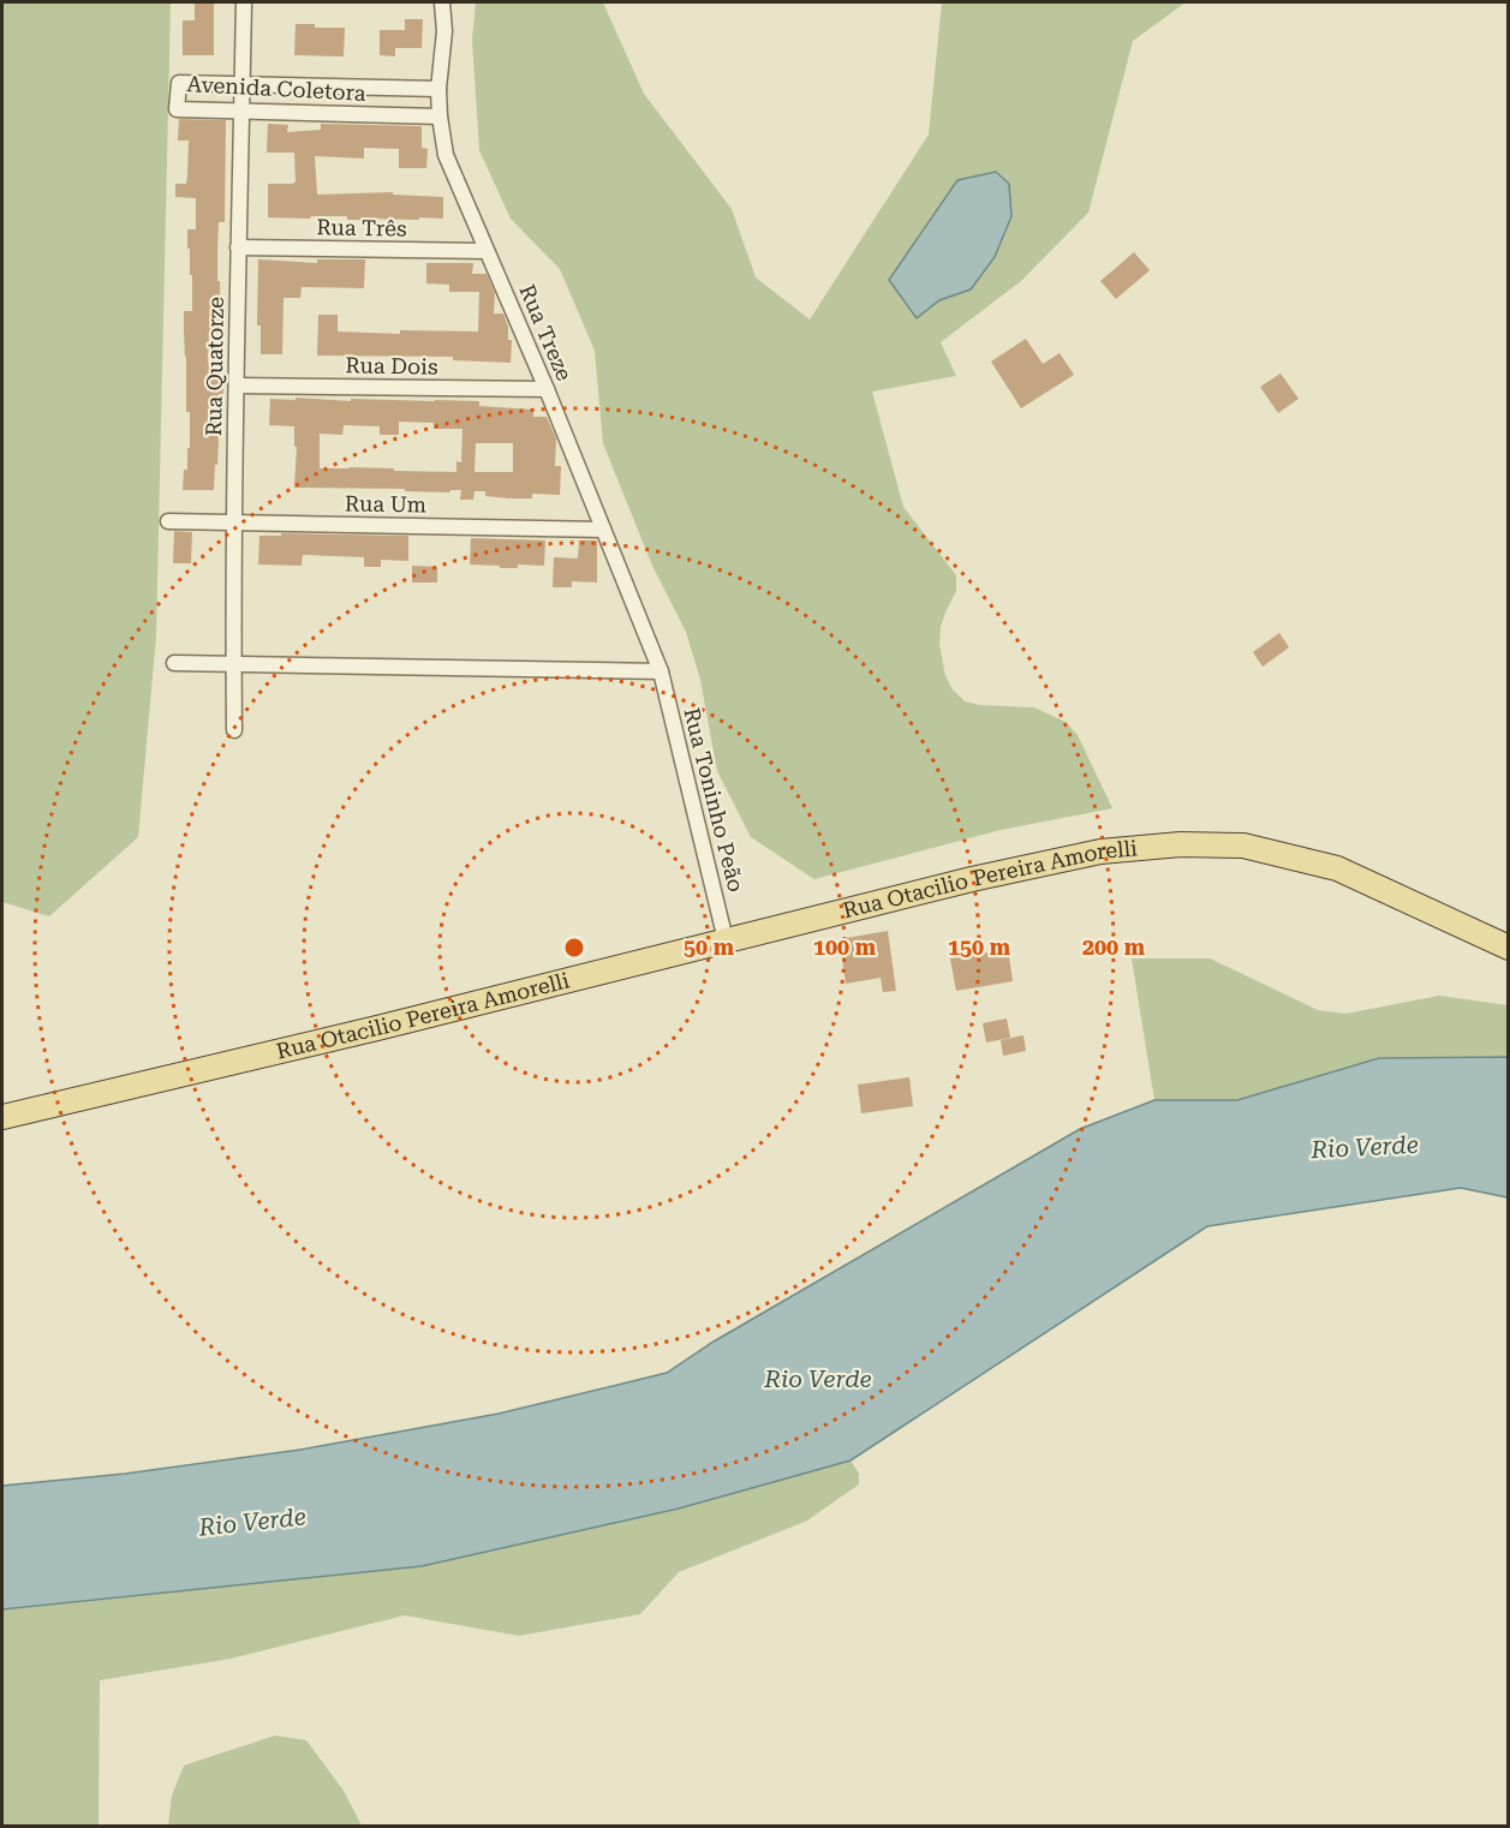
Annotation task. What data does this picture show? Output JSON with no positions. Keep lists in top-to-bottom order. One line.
{"streets":{"main road":["Rua Otacilio Pereira Amorelli"],"street":["Avenida Coletora","Rua Três","Rua Treze","Rua Quatorze","Rua Dois","Rua Um","Rua Toninho Peão"]},"crossings":[["Avenida Coletora","Rua Treze"],["Avenida Coletora","Rua Quatorze"],["Rua Três","Rua Treze"],["Rua Três","Rua Quatorze"],["Rua Treze","Rua Dois"],["Rua Treze","Rua Um"],["Rua Treze","Rua Toninho Peão"],["Rua Quatorze","Rua Dois"],["Rua Quatorze","Rua Um"],["Rua Toninho Peão","Rua Otacilio Pereira Amorelli"]],"water":["Rio Verde"],"rings":["50 m","100 m","150 m","200 m"]}
